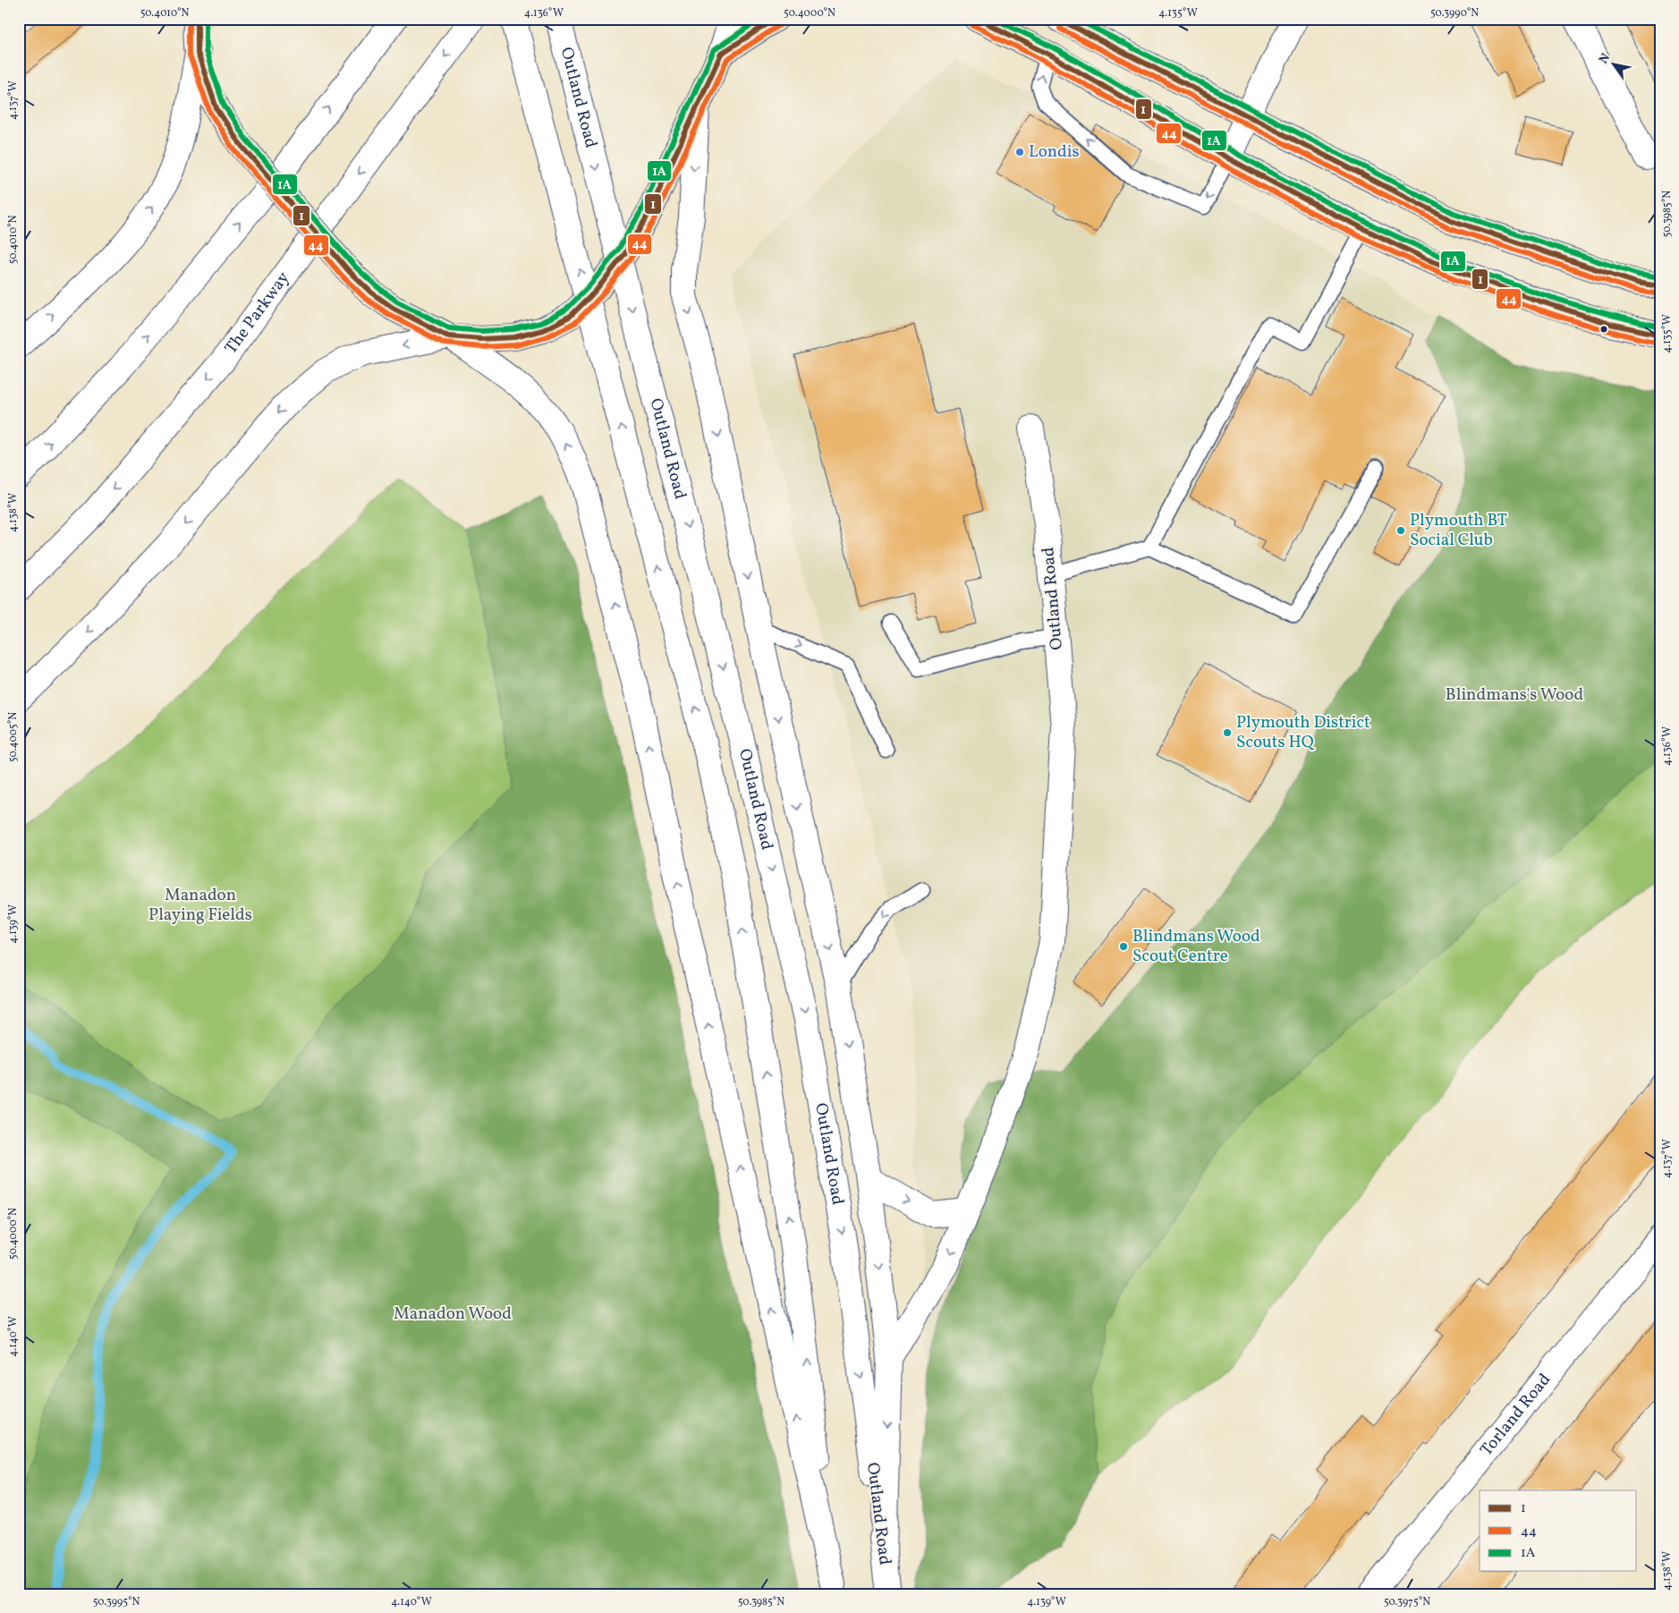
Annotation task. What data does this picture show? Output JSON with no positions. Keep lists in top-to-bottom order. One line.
{"streets":{"main road":["Outland Road","The Parkway","Torland Road"]},"parks":["Blindmans's Wood","Manadon Playing Fields","Manadon Wood"],"places":["Londis","Plymouth BT Social Club","Plymouth District Scouts HQ","Blindmans Wood Scout Centre"],"lines":["transit line 1","transit line 44","transit line 1A"],"legend":["1","44","1A"],"north":"top left","coordinates":["50.4010°N","4.136°W","50.4000°N","4.135°W","50.3990°N","4.137°W","50.3985°N","4.138°W","50.4005°N","4.139°W","4.140°W","50.3995°N","50.3975°N"]}
